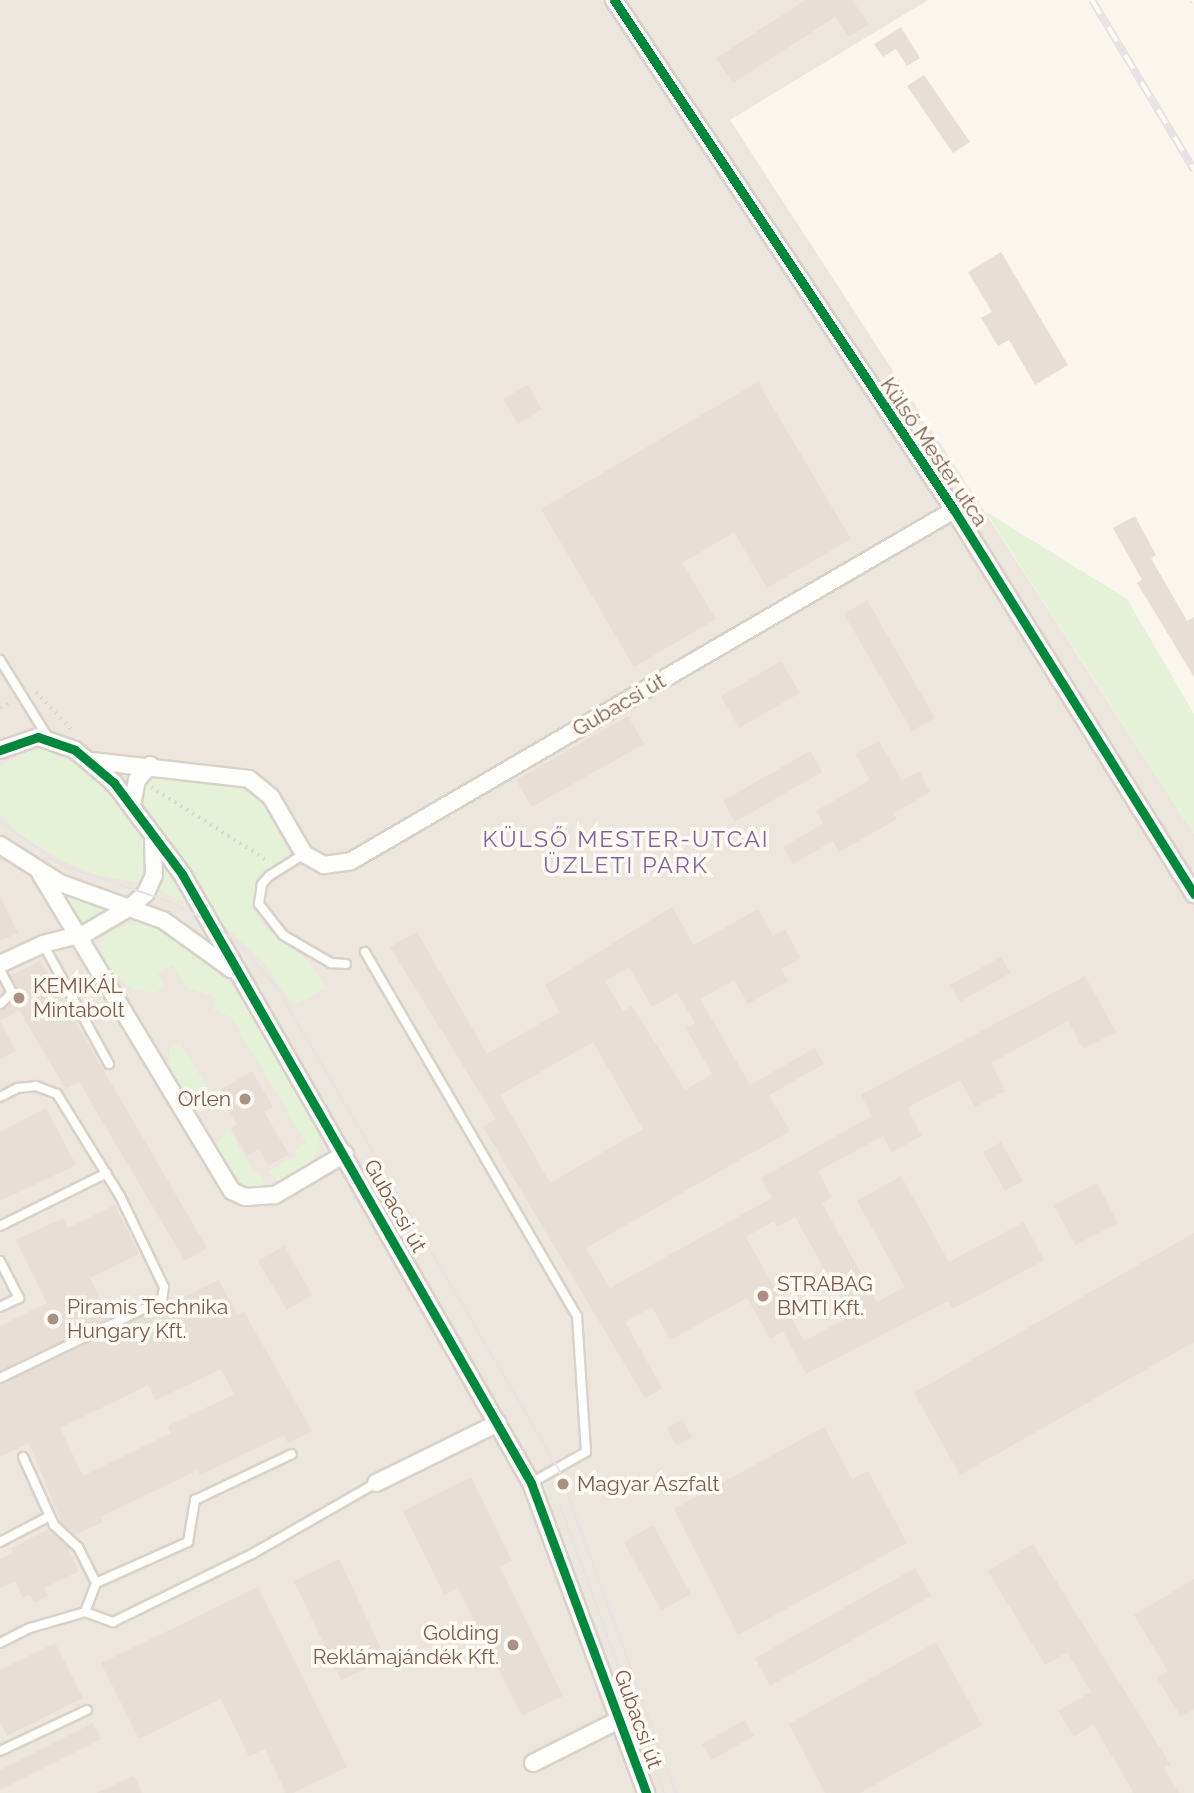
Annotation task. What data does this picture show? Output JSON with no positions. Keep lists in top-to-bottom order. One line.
{"streets":{"street":["Külső Mester utca","Gubacsi út"]},"crossings":[["Külső Mester utca","Gubacsi út"]],"districts":["KÜLSŐ MESTER-UTCAI ÜZLETI PARK"],"places":["KEMIKÁL Mintabolt","Orlen","STRABAG BMTI Kft.","Piramis Technika Hungary Kft.","Magyar Aszfalt","Golding Reklámajándék Kft."]}
